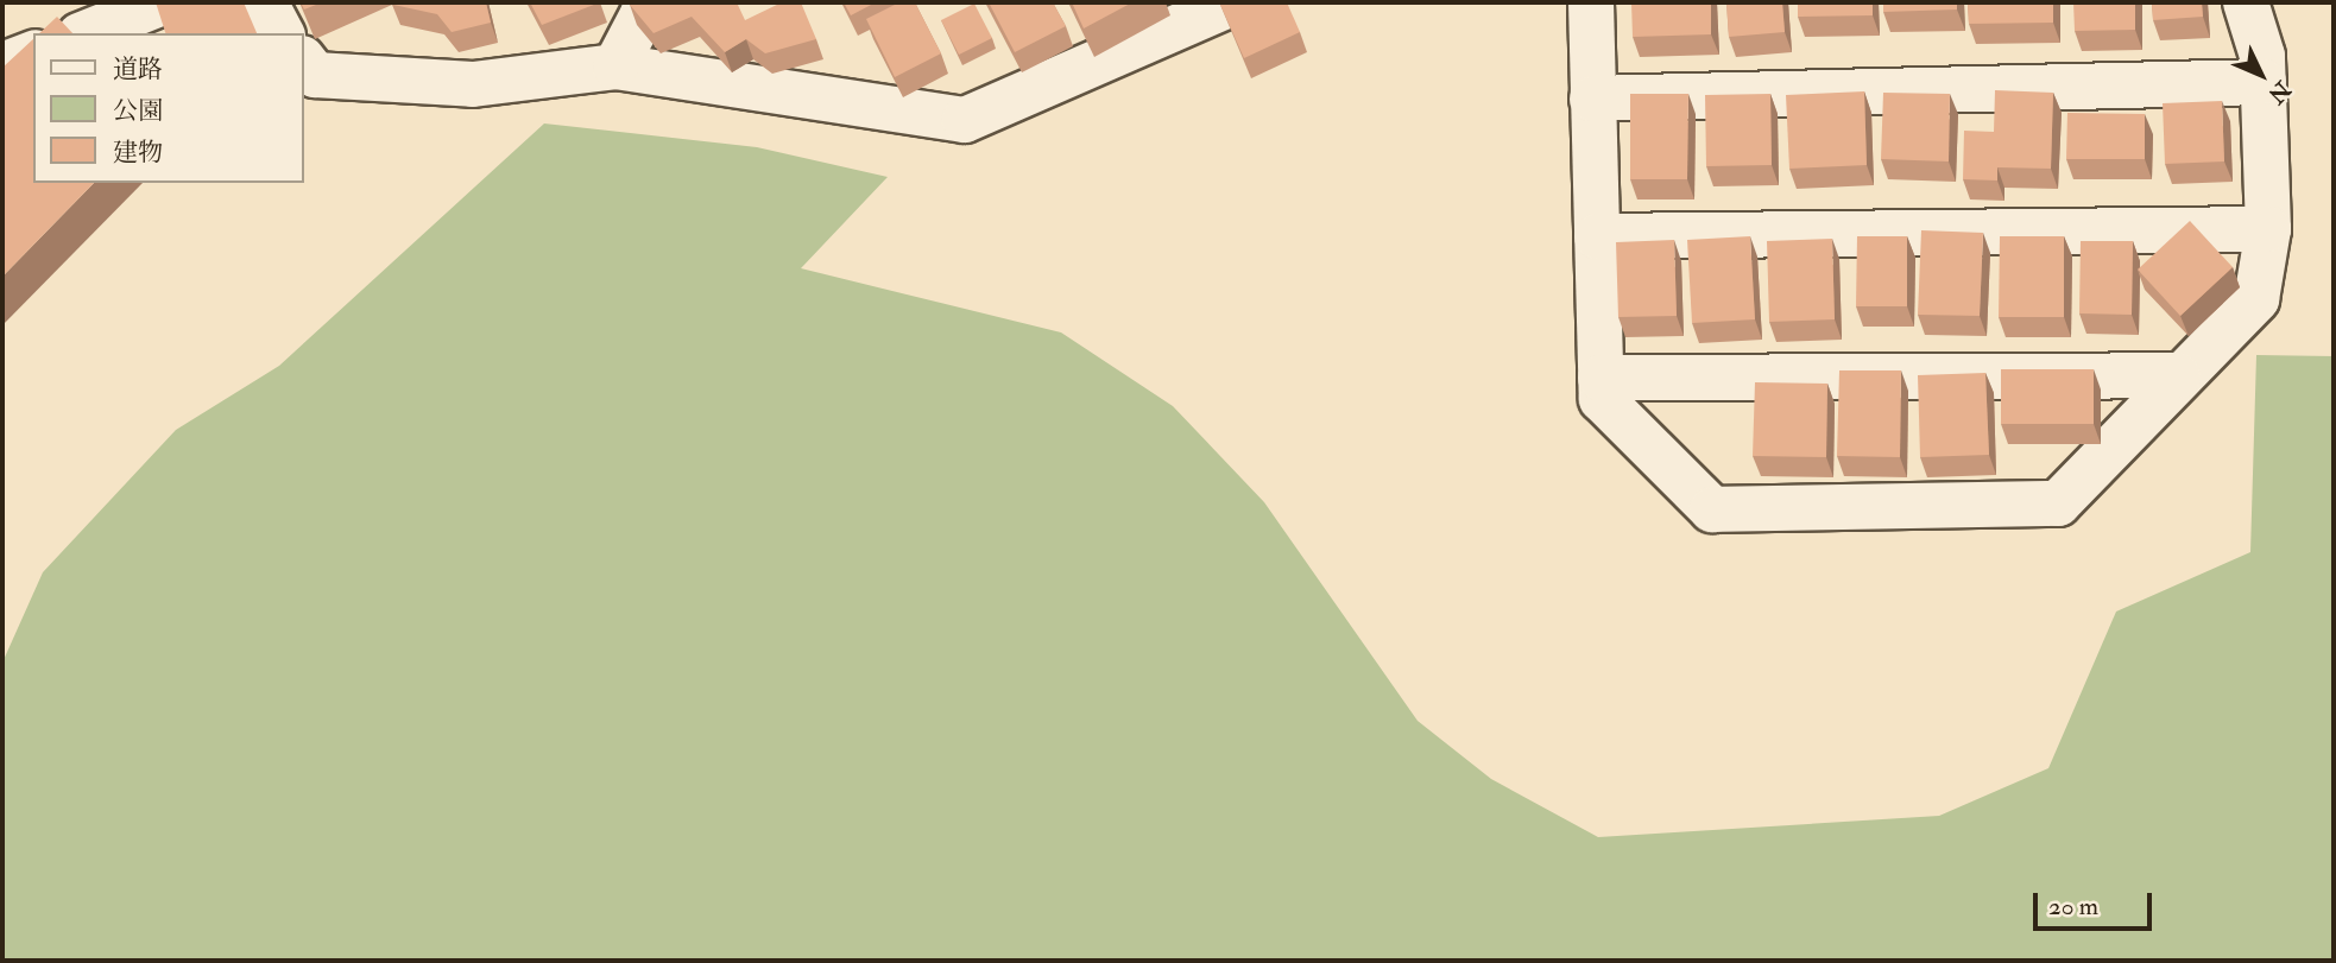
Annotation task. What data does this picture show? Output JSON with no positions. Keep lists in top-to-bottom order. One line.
{"legend":["道路","公園","建物"],"scale_bar":"20 m","north":"bottom right"}
